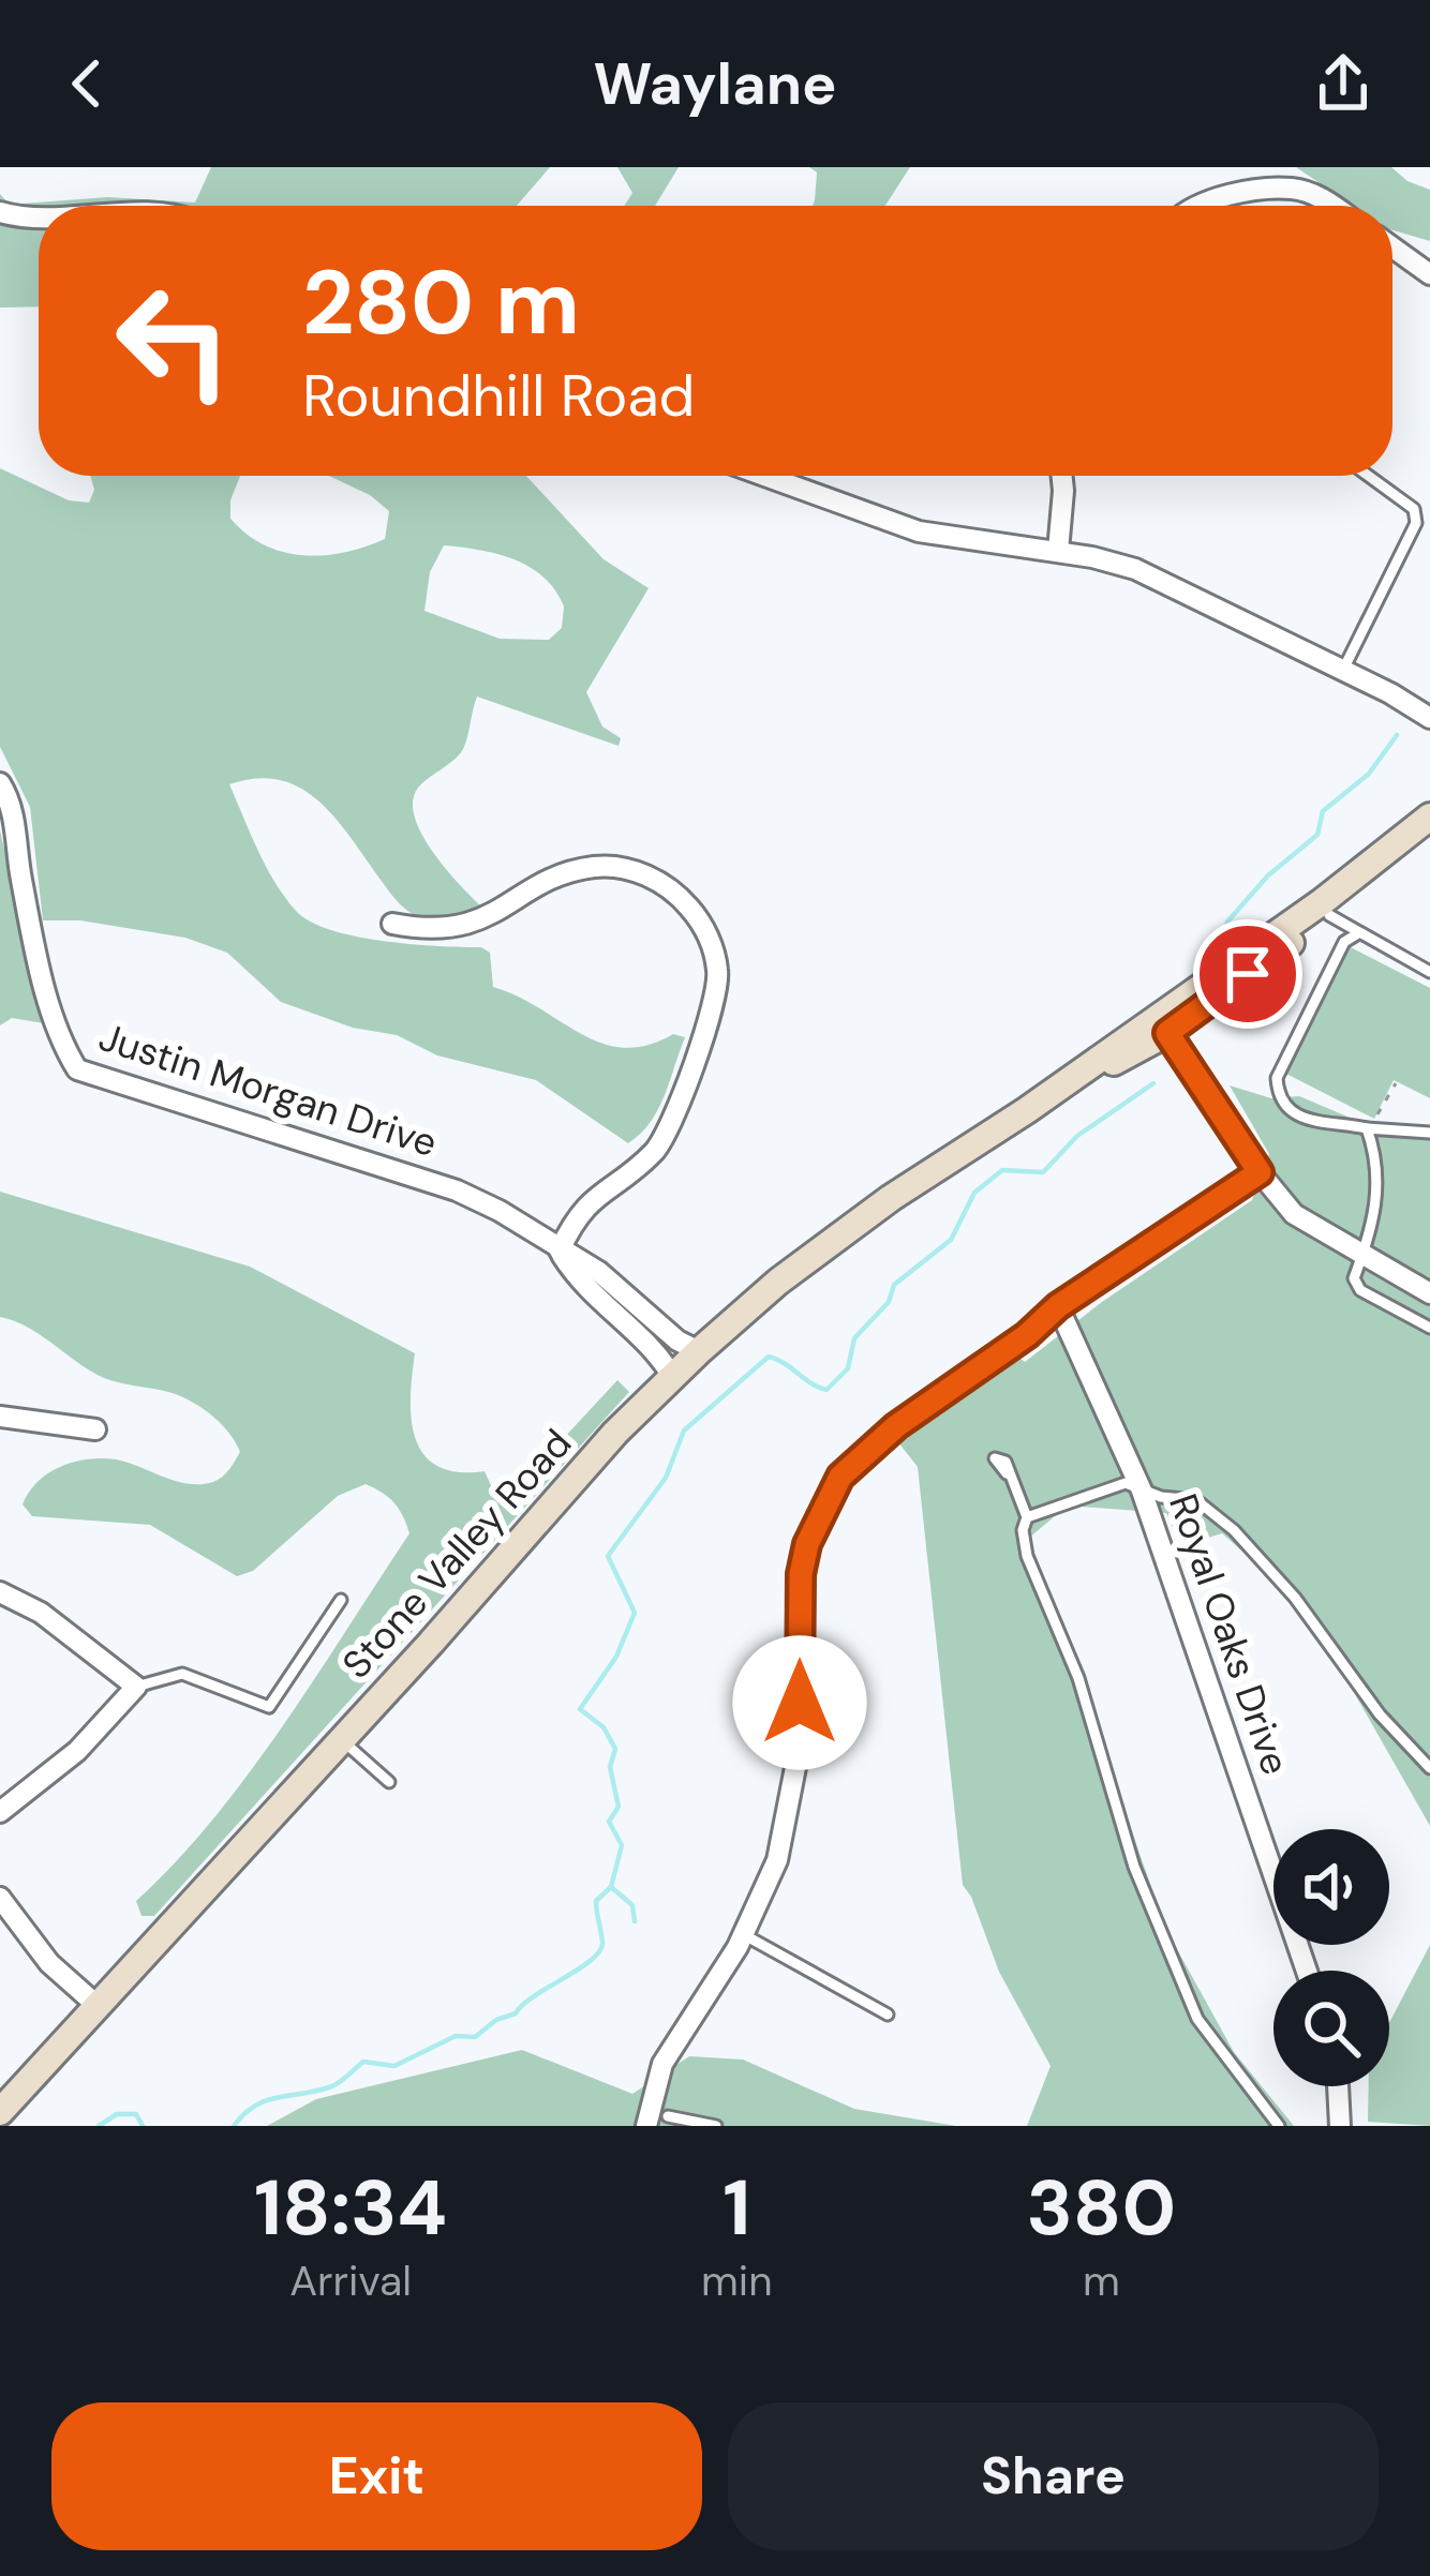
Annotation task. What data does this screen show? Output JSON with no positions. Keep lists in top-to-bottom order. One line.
{"streets":{"street":["Justin Morgan Drive","Stone Valley Road","Royal Oaks Drive"]},"page":{"header":"Waylane","turn":["280 m","Roundhill Road"],"eta":["18:34","Arrival","1","min","380","m"],"buttons":["Exit","Share"]}}
